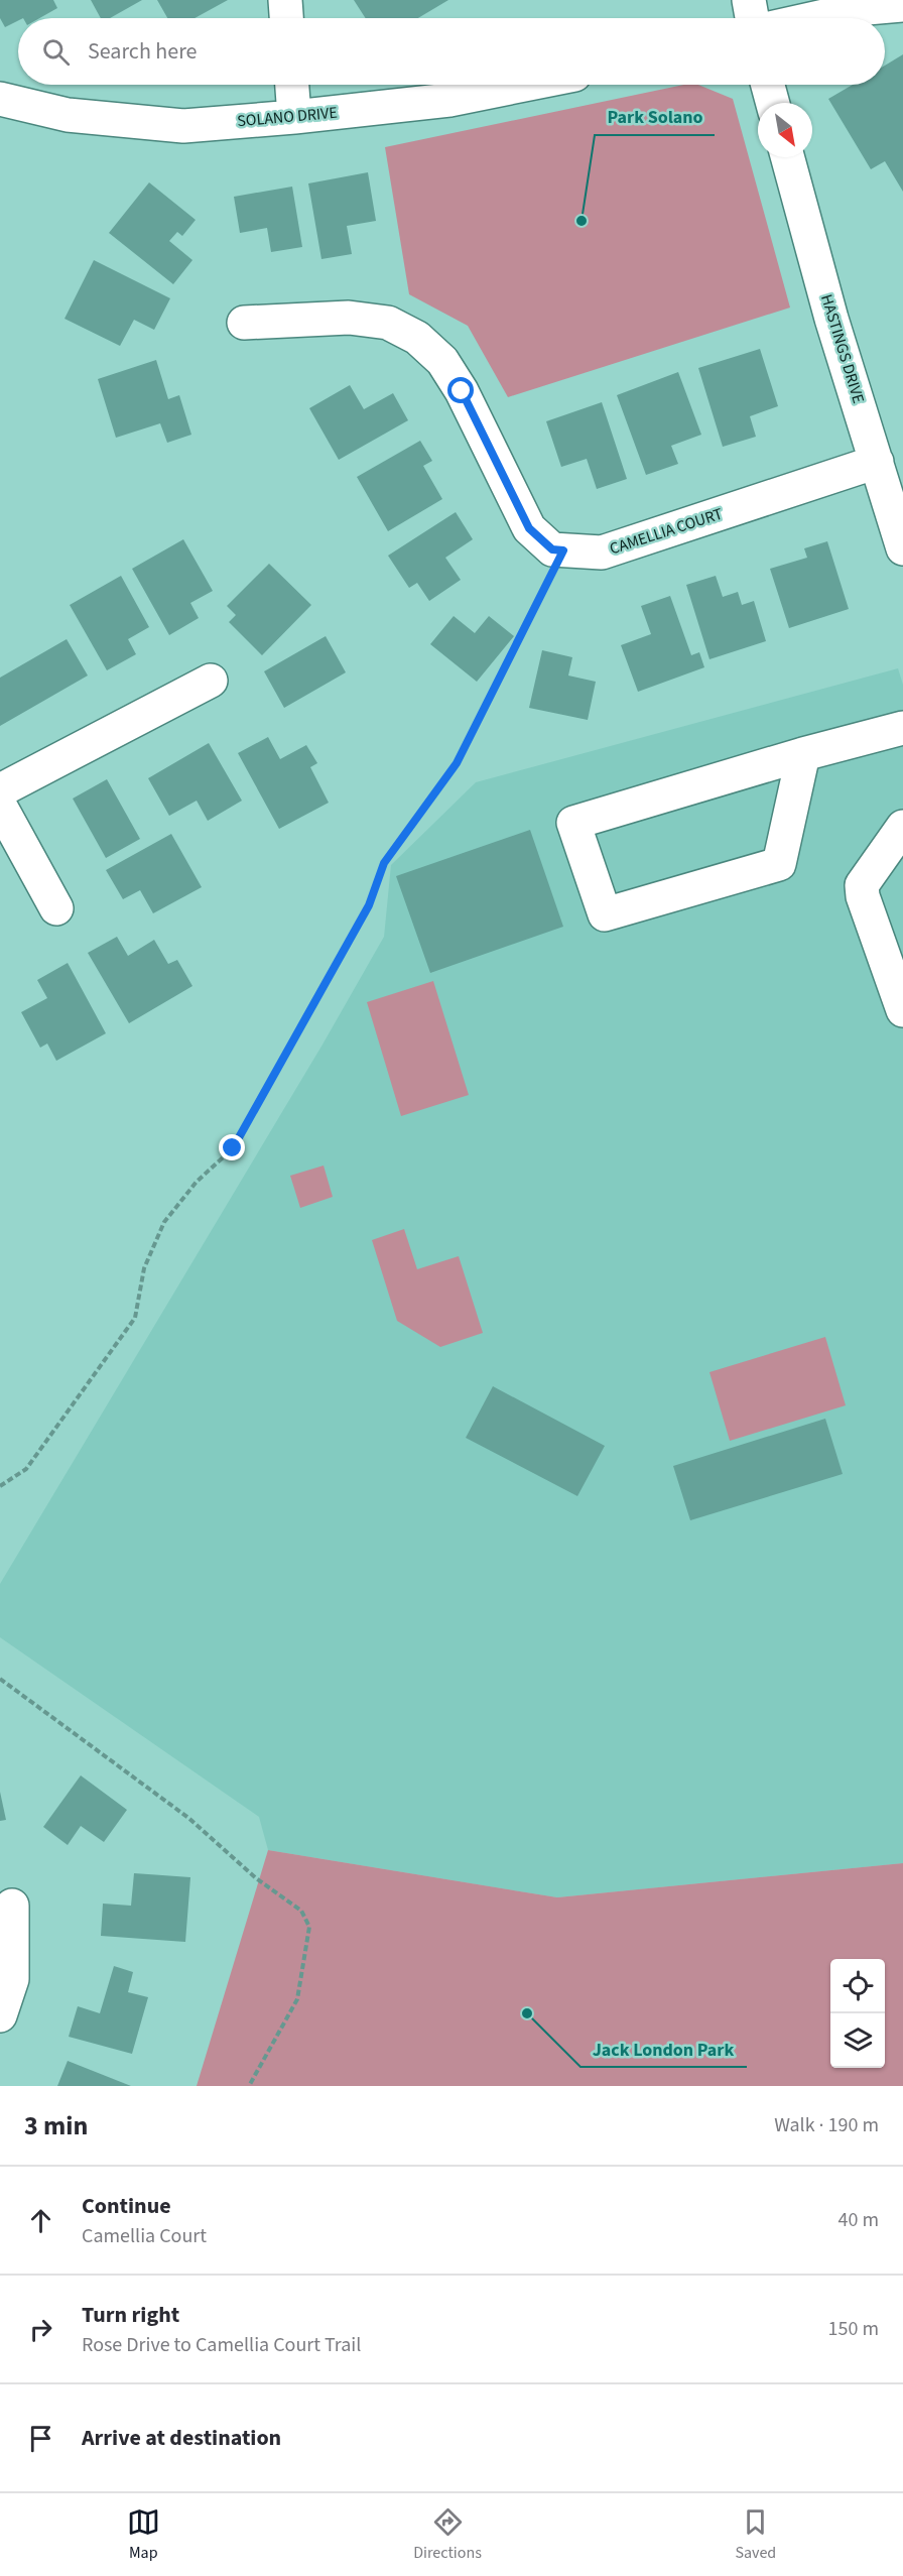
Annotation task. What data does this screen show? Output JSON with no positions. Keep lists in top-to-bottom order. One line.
{"streets":{"street":["SOLANO DRIVE","HASTINGS DRIVE","CAMELLIA COURT"]},"crossings":[["HASTINGS DRIVE","CAMELLIA COURT"]],"places":["Park Solano","Jack London Park"],"north":"bottom right","page":{"search":"Search here","heading":["3 min","Walk · 190 m"],"list":[["Continue","Camellia Court","40 m"],["Turn right","Rose Drive to Camellia Court Trail","150 m"],"Arrive at destination"],"nav":["Map","Directions","Saved"]}}
